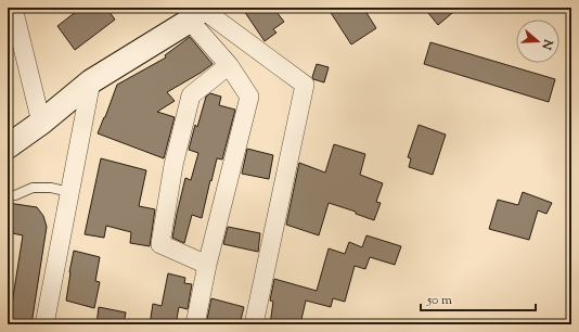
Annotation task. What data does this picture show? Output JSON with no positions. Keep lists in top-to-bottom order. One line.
{"scale_bar":"50 m","north":"right"}
